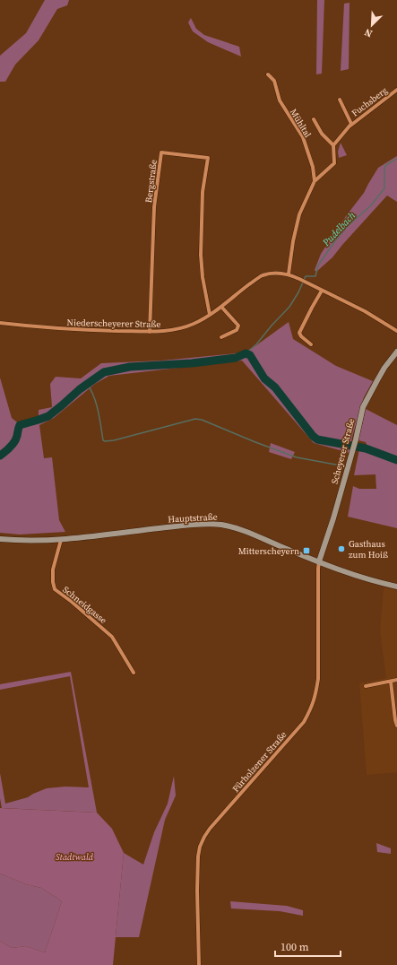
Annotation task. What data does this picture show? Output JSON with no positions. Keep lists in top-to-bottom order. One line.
{"streets":{"main road":["Scheyerer Straße","Hauptstraße"],"street":["Fuchsberg","Mühltal","Bergstraße","Niederscheyerer Straße","Schneidgasse","Fürholzener Straße"]},"crossings":[["Bergstraße","Niederscheyerer Straße"],["Scheyerer Straße","Hauptstraße"],["Scheyerer Straße","Fürholzener Straße"],["Hauptstraße","Schneidgasse"],["Hauptstraße","Fürholzener Straße"]],"water":["Pudelbach"],"parks":["Stadtwald"],"places":{"other":["Gasthaus zum Hoiß"],"transit":["Mitterscheyern"]},"scale_bar":"100 m","north":"bottom left"}
